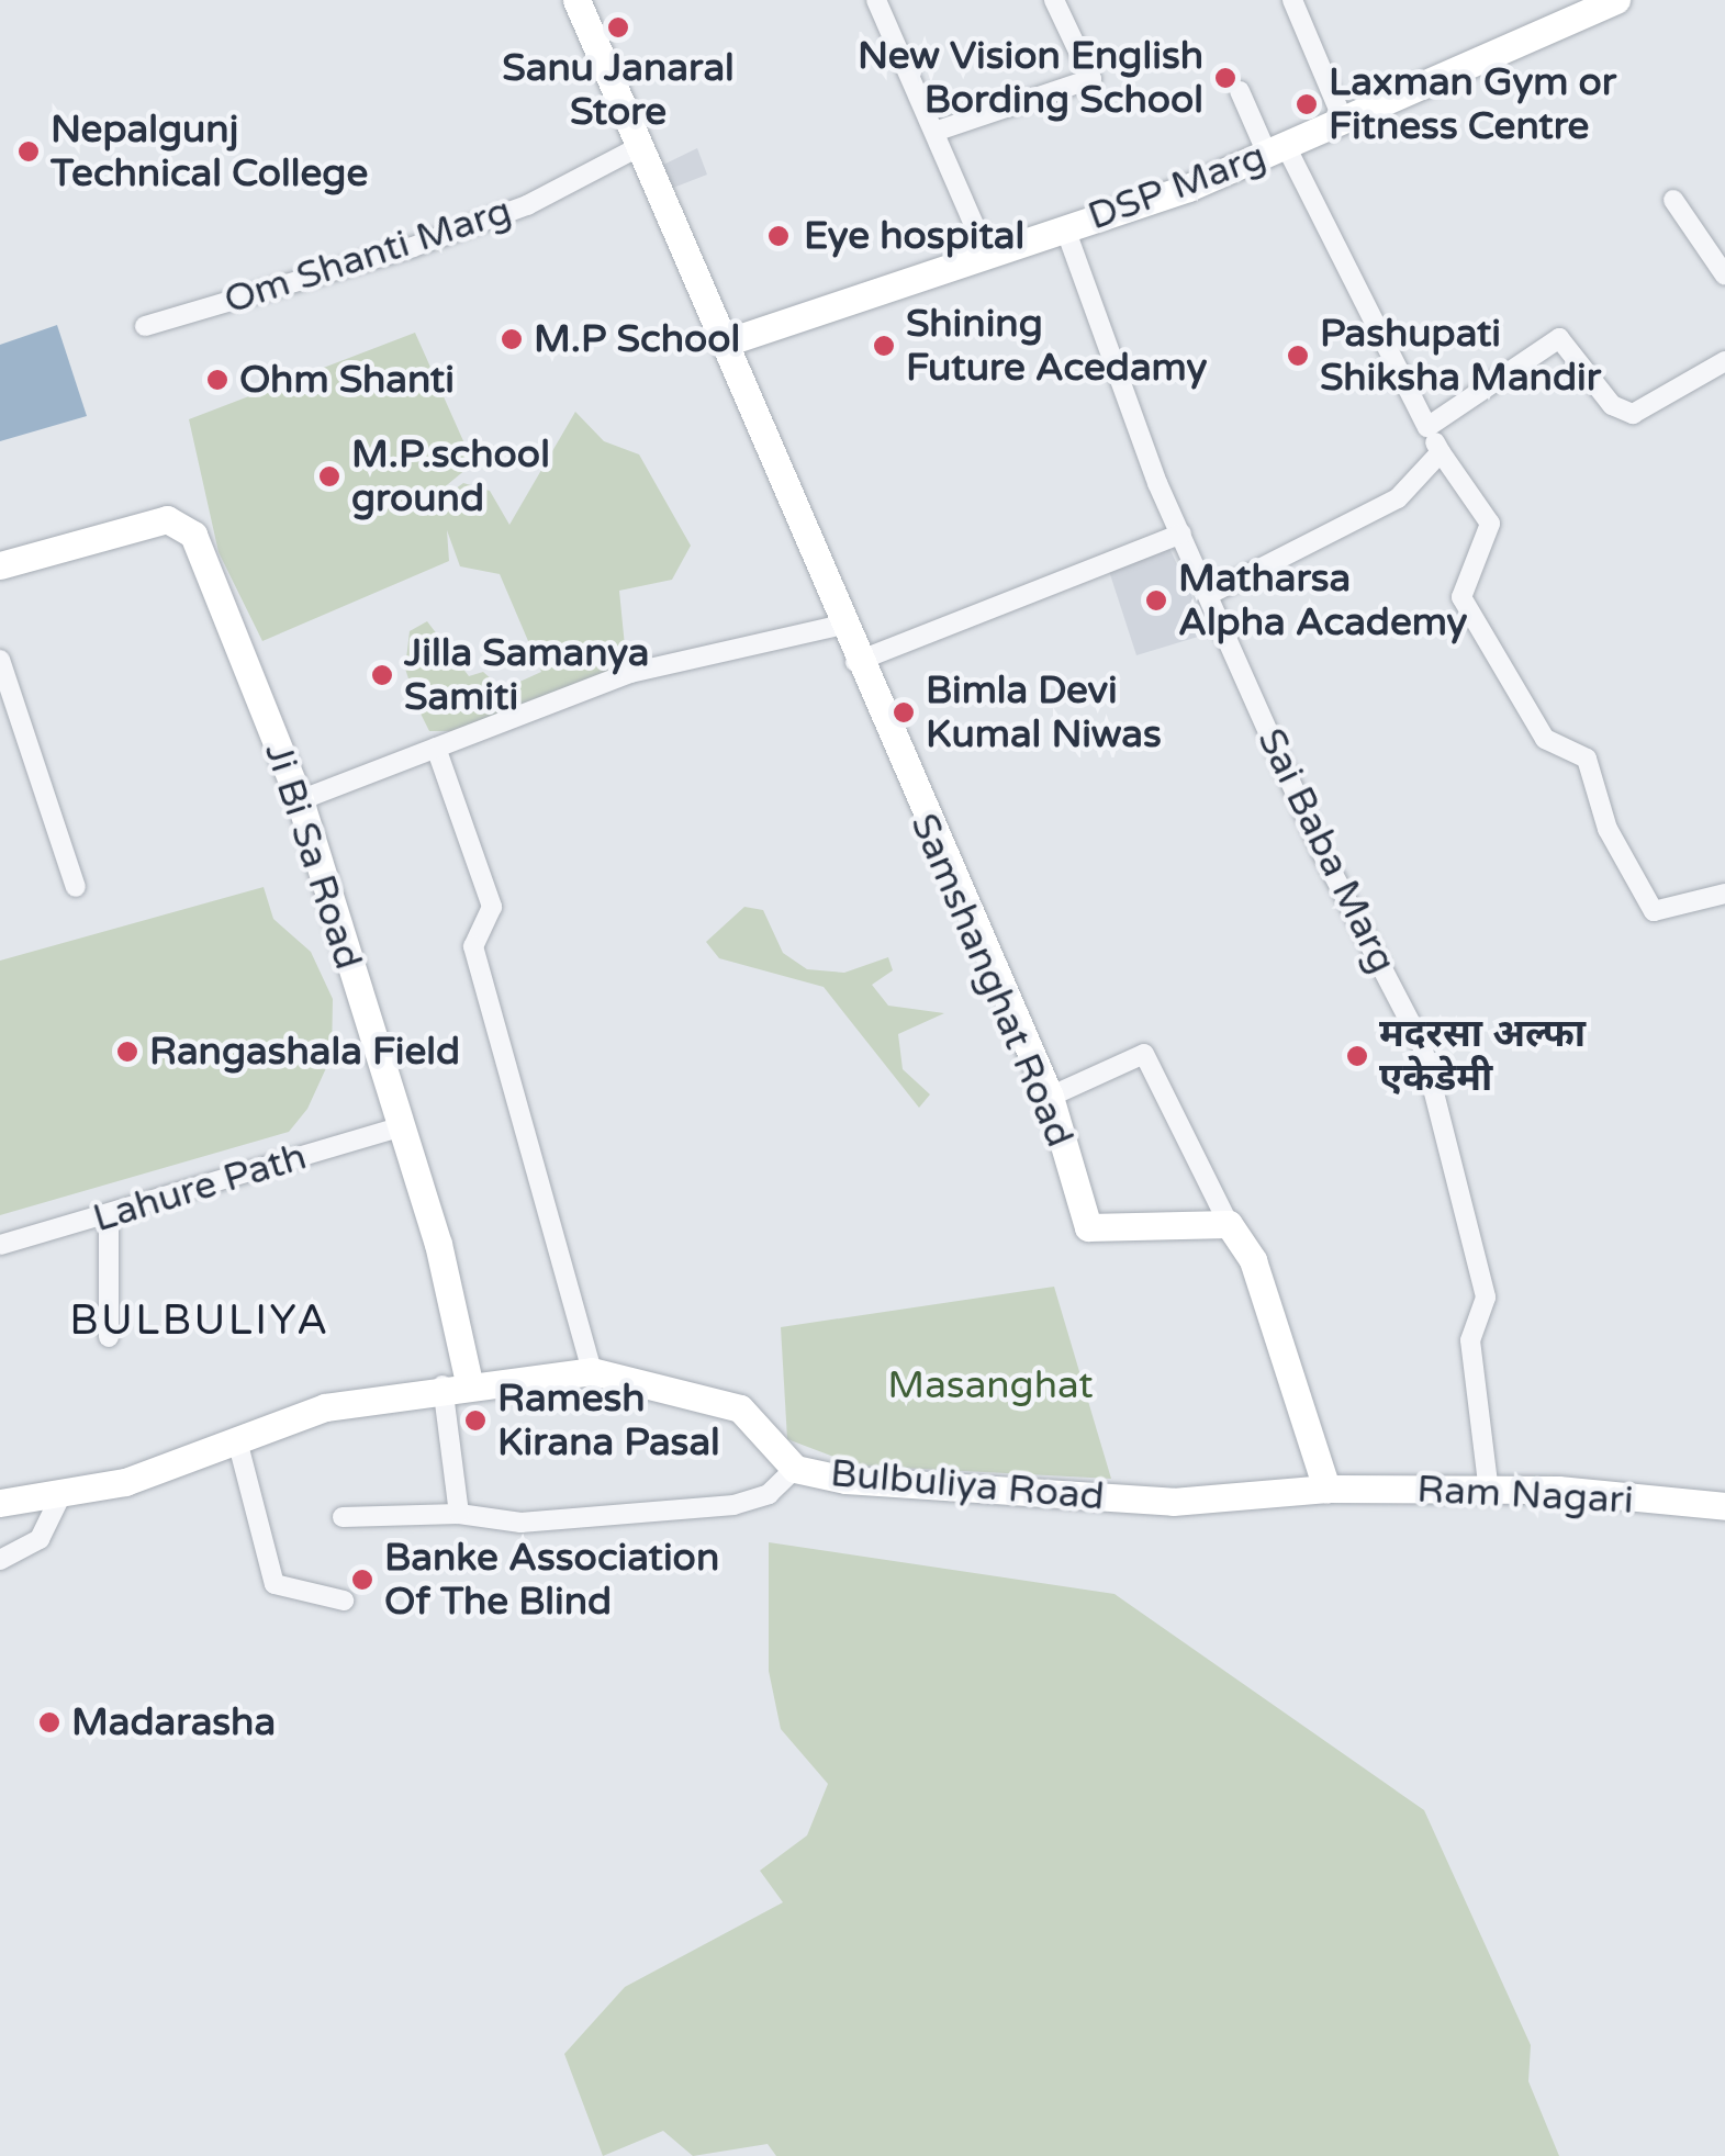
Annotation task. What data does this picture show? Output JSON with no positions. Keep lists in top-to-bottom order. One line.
{"streets":{"main road":["DSP Marg","Ji Bi Sa Road","Samshanghat Road","Bulbuliya Road","Ram Nagari"],"street":["Om Shanti Marg","Sai Baba Marg","Lahure Path"]},"crossings":[["DSP Marg","Sai Baba Marg"],["DSP Marg","Samshanghat Road"],["Om Shanti Marg","Samshanghat Road"],["Sai Baba Marg","Ram Nagari"],["Ji Bi Sa Road","Lahure Path"],["Ji Bi Sa Road","Bulbuliya Road"],["Bulbuliya Road","Ram Nagari"]],"districts":["BULBULIYA"],"parks":["Masanghat"],"places":["Sanu Janaral Store","New Vision English Bording School","Laxman Gym or Fitness Centre","Nepalgunj Technical College","Eye hospital","M.P School","Shining Future Acedamy","Pashupati Shiksha Mandir","Ohm Shanti","M.P.school ground","Matharsa Alpha Academy","Jilla Samanya Samiti","Bimla Devi Kumal Niwas","Rangashala Field","मदरसा अल्फा एकेडेमी","Ramesh Kirana Pasal","Banke Association Of The Blind","Madarasha"]}
